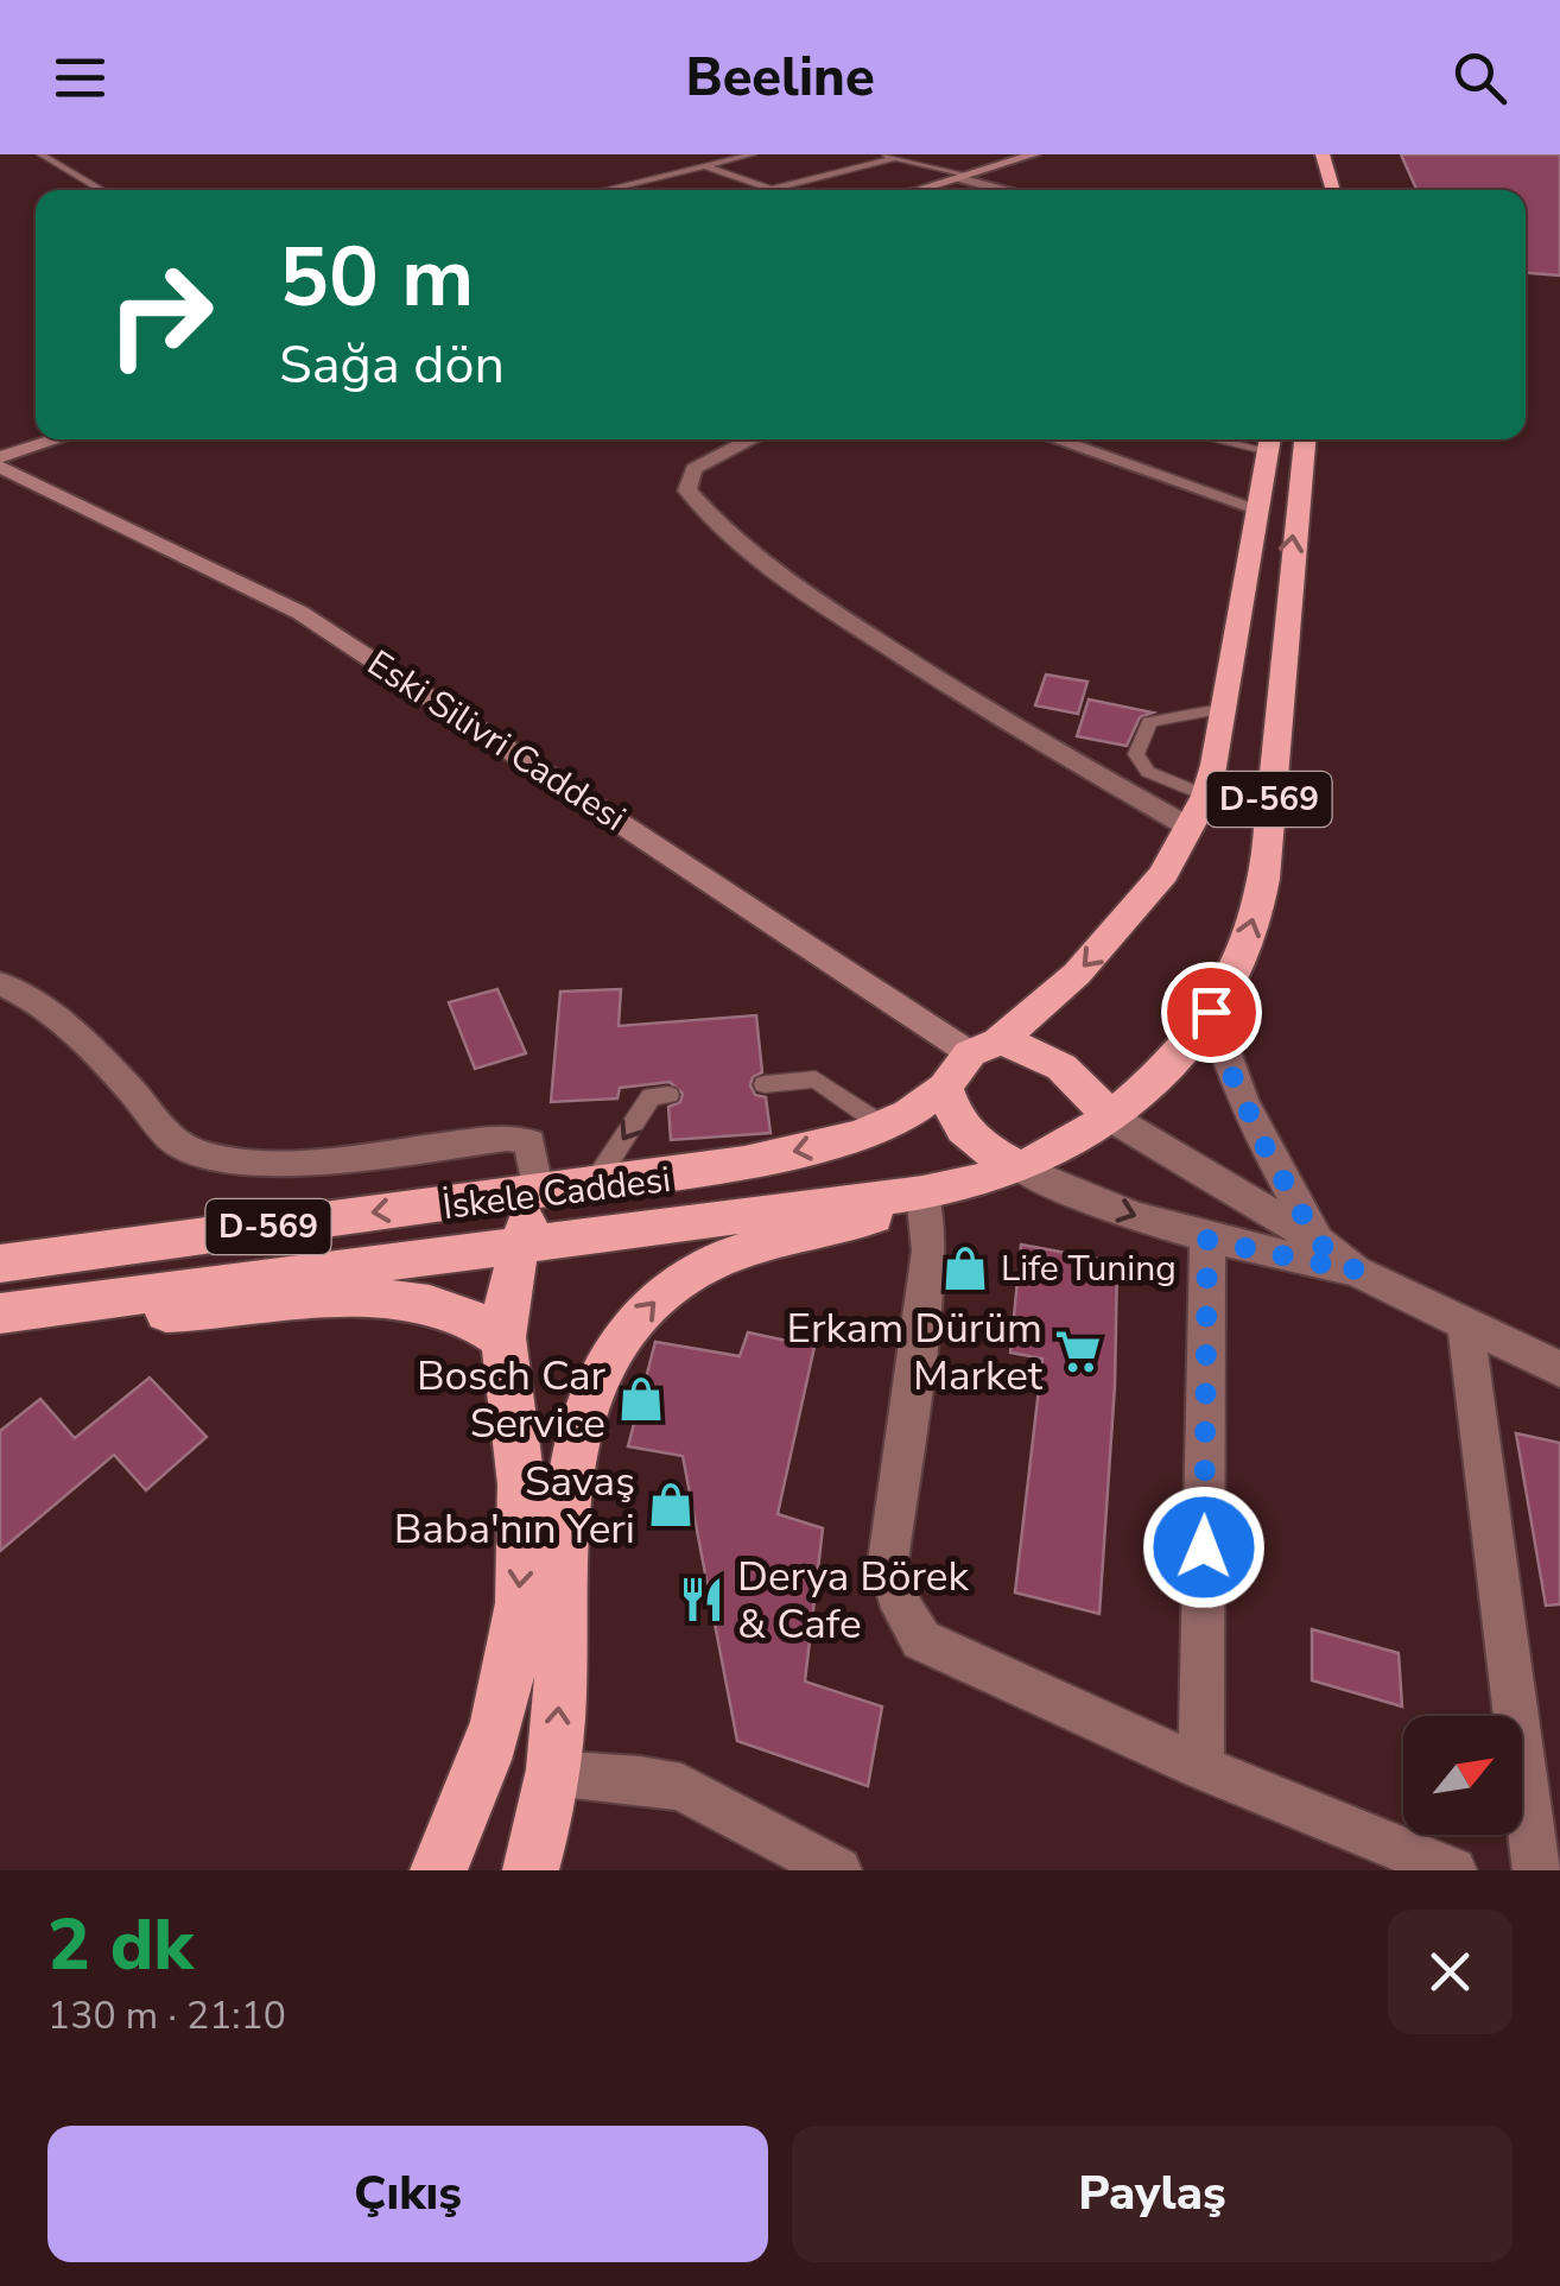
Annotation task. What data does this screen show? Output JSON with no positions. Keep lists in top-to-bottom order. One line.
{"streets":{"highway":["D-569","İskele Caddesi"],"main road":["Eski Silivri Caddesi"]},"crossings":[["Eski Silivri Caddesi","D-569"],["Eski Silivri Caddesi","İskele Caddesi"],["D-569","İskele Caddesi"]],"places":{"shop":["Life Tuning","Bosch Car Service","Savaş Baba'nın Yeri"],"supermarket":["Erkam Dürüm Market"],"restaurant":["Derya Börek & Cafe"]},"north":"top right","page":{"header":"Beeline","turn":["50 m","Sağa dön"],"heading":["2 dk","130 m · 21:10"],"buttons":["Çıkış","Paylaş"]}}
